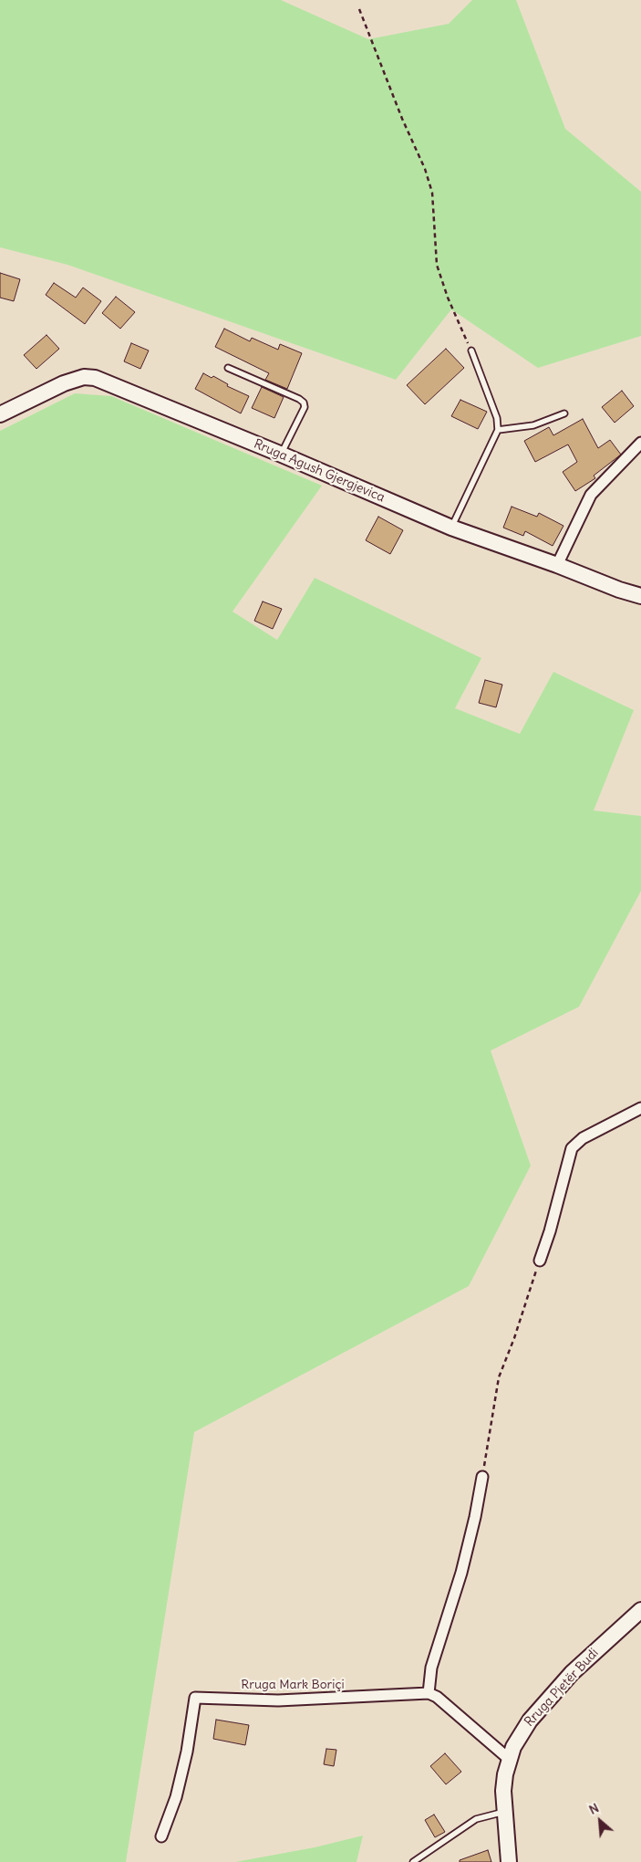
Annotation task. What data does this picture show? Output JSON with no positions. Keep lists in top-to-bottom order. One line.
{"streets":{"main road":["Rruga Agush Gjergjevica","Rruga Pjetër Budi"],"street":["Rruga Mark Boriçi"]},"north":"top left"}
